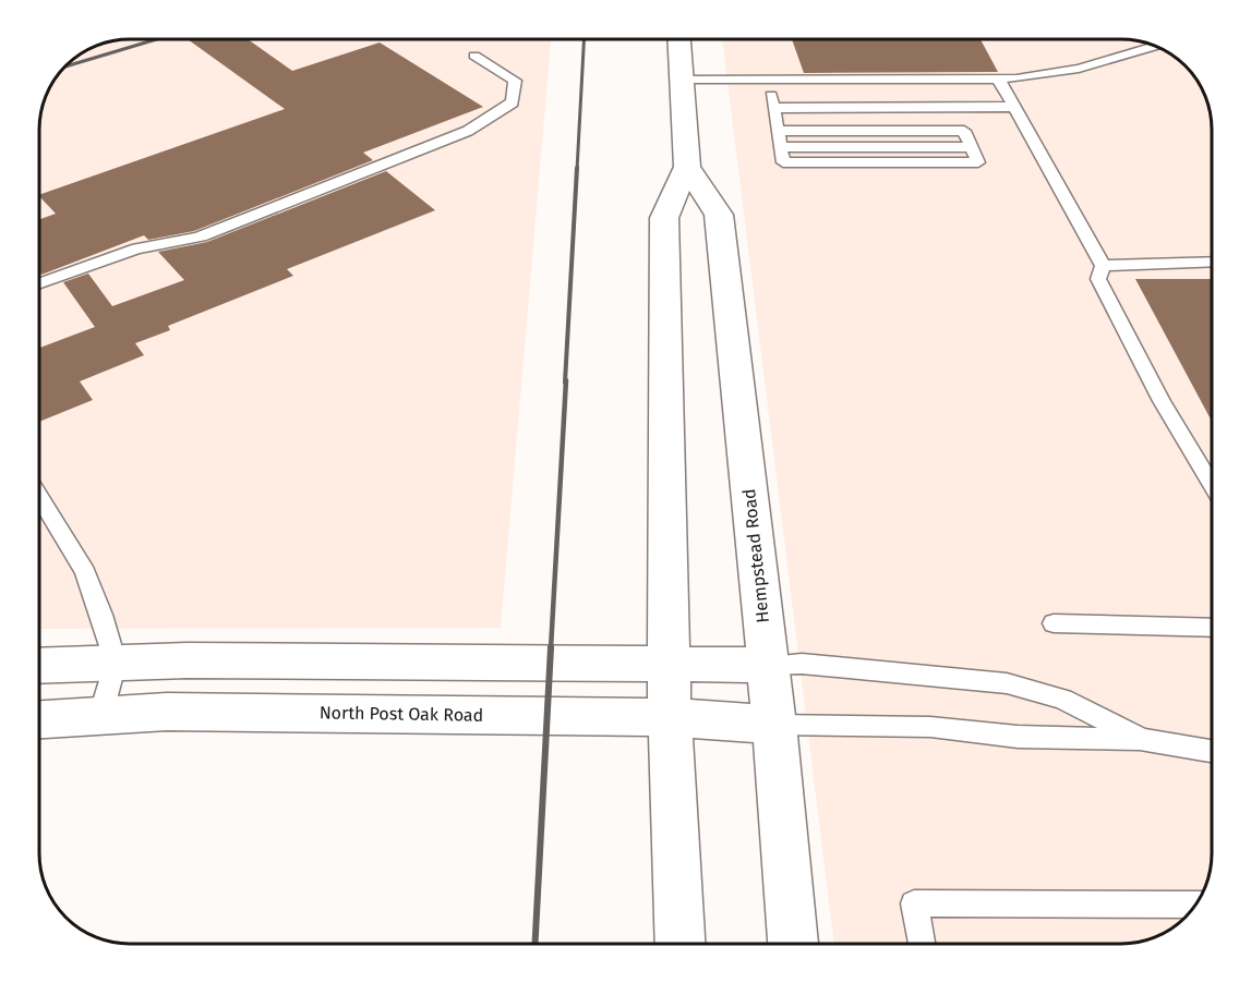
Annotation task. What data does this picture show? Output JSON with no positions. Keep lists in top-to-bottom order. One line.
{"streets":{"main road":["Hempstead Road","North Post Oak Road"]},"crossings":[["Hempstead Road","North Post Oak Road"]]}
